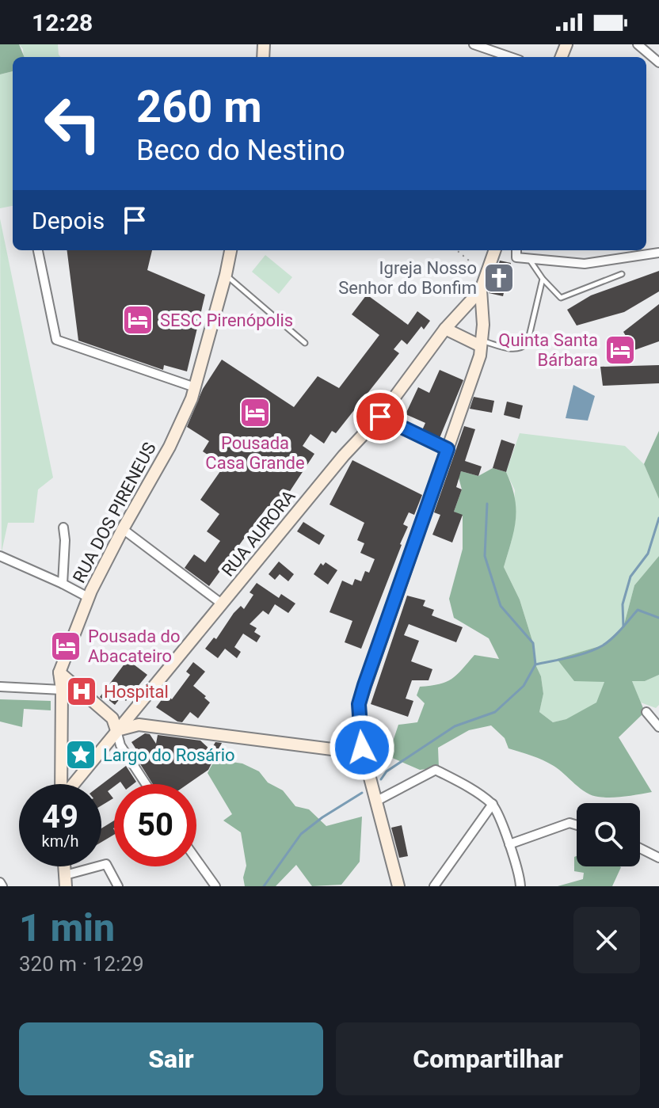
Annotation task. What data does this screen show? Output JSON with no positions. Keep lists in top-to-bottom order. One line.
{"streets":{"main road":["RUA DOS PIRENEUS","RUA AURORA"]},"places":{"church":["Igreja Nosso Senhor do Bonfim"],"hotel":["SESC Pirenópolis","Quinta Santa Bárbara","Pousada Casa Grande","Pousada do Abacateiro"],"hospital":["Hospital"],"place":["Largo do Rosário"]},"page":{"status":"12:28","turn":["260 m","Beco do Nestino"],"then":"Depois","speed":"49 km/h","limit":"50","heading":["1 min","320 m · 12:29"],"buttons":["Sair","Compartilhar"]}}
